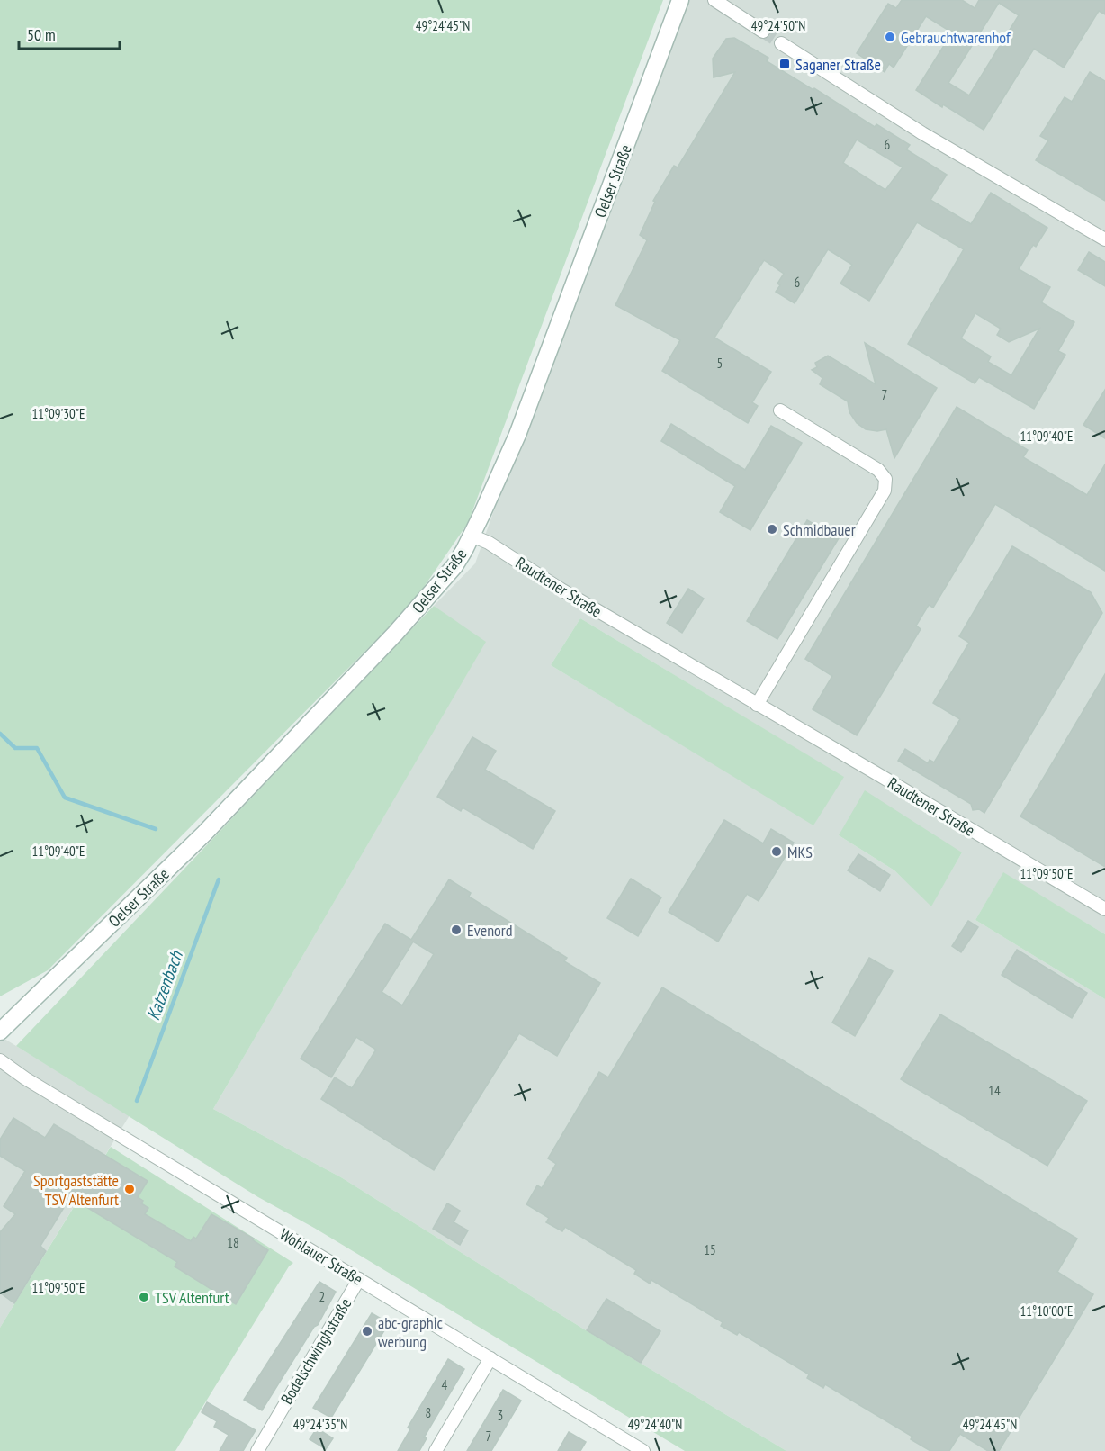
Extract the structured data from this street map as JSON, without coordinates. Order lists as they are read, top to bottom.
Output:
{
  "streets": {
    "main road": ["Oelser Straße"],
    "street": ["Raudtener Straße", "Wohlauer Straße", "Bodelschwinghstraße"]
  },
  "crossings": [
    ["Oelser Straße", "Raudtener Straße"],
    ["Wohlauer Straße", "Bodelschwinghstraße"]
  ],
  "water": ["Katzenbach"],
  "places": {
    "other": [
      "Gebrauchtwarenhof",
      "Schmidbauer",
      "MKS",
      "Evenord",
      "Sportgaststätte TSV Altenfurt",
      "TSV Altenfurt",
      "abc-graphic werbung"
    ],
    "transit": ["Saganer Straße"]
  },
  "house_numbers": [
    "6",
    "6",
    "5",
    "7",
    "14",
    "18",
    "15",
    "2",
    "4",
    "8",
    "3",
    "7"
  ],
  "scale_bar": "50 m",
  "coordinates": [
    "49°24'50\"N",
    "49°24'45\"N",
    "11°09'30\"E",
    "11°09'40\"E",
    "11°09'50\"E",
    "11°10'00\"E",
    "49°24'35\"N",
    "49°24'40\"N"
  ]
}
